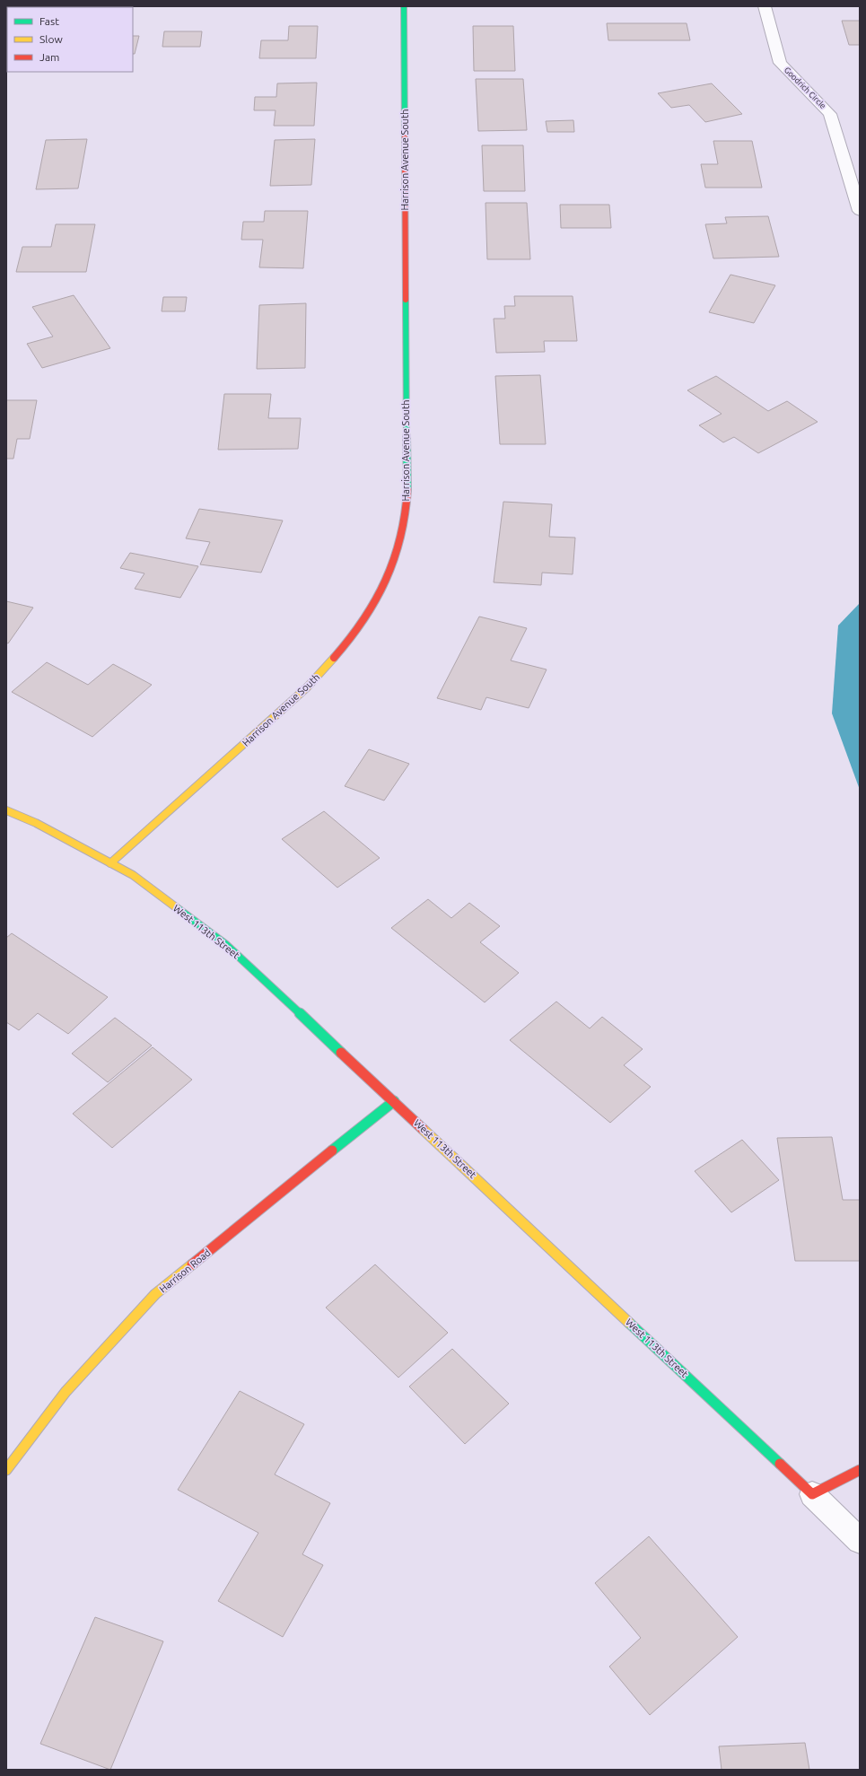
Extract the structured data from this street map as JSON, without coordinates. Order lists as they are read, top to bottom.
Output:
{
  "streets": {
    "street": [
      "Goodrich Circle",
      "Harrison Avenue South",
      "West 113th Street",
      "Harrison Road"
    ]
  },
  "crossings": [
    ["Harrison Avenue South", "West 113th Street"],
    ["West 113th Street", "Harrison Road"]
  ],
  "legend": ["Fast", "Slow", "Jam"]
}
